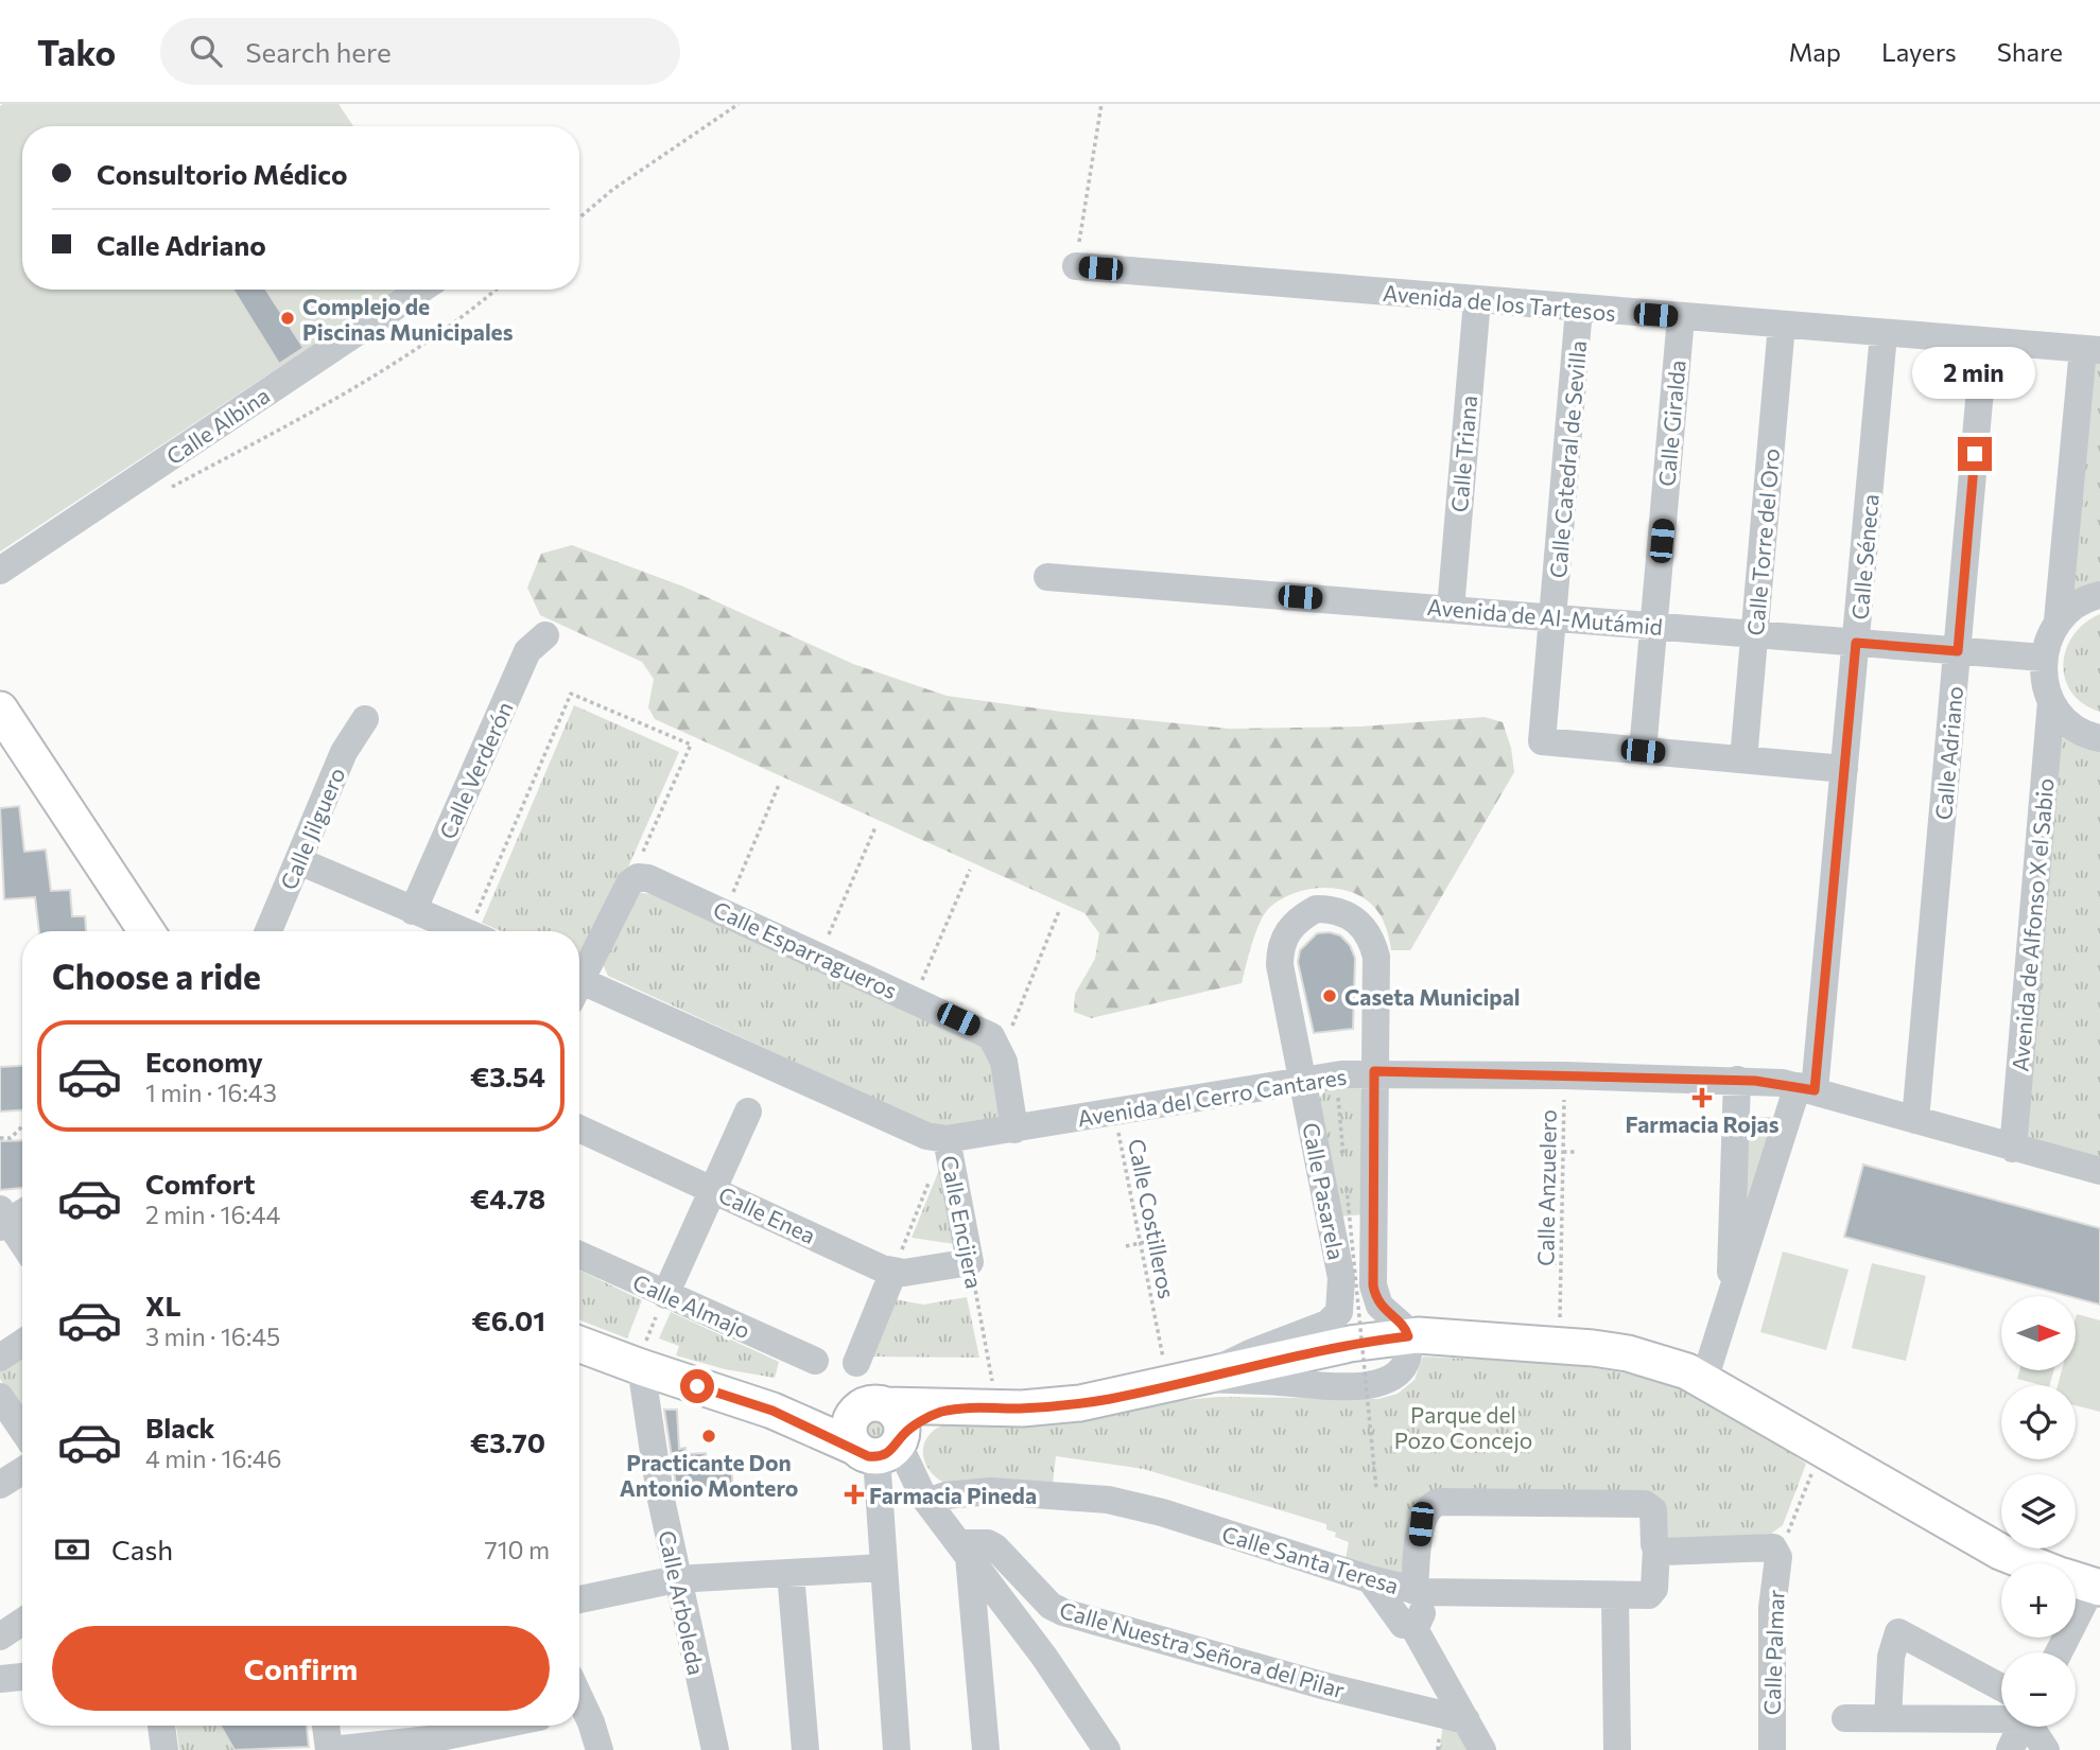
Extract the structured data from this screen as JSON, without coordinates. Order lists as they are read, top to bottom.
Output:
{
  "streets": {
    "street": [
      "Avenida de los Tartesos",
      "Calle Giralda",
      "Calle Albina",
      "Calle Triana",
      "Calle Catedral de Sevilla",
      "Calle Torre del Oro",
      "Calle Séneca",
      "Avenida de Al-Mutámid",
      "Calle Adriano",
      "Calle Verderón",
      "Calle Jilguero",
      "Avenida de Alfonso X el Sabio",
      "Calle Esparragueros",
      "Avenida del Cerro Cantares",
      "Calle Pasarela",
      "Calle Enea",
      "Calle Encijera",
      "Calle Almajo",
      "Calle Santa Teresa",
      "Calle Arboleda",
      "Calle Nuestra Señora del Pilar",
      "Calle Palmar"
    ],
    "path": ["Calle Anzuelero", "Calle Costilleros"]
  },
  "crossings": [
    ["Avenida de los Tartesos", "Calle Giralda"],
    ["Avenida de los Tartesos", "Calle Triana"],
    ["Avenida de los Tartesos", "Calle Catedral de Sevilla"],
    ["Avenida de los Tartesos", "Calle Torre del Oro"],
    ["Avenida de los Tartesos", "Calle Séneca"],
    ["Avenida de los Tartesos", "Calle Adriano"],
    ["Calle Giralda", "Calle Catedral de Sevilla"],
    ["Calle Giralda", "Avenida de Al-Mutámid"],
    ["Calle Triana", "Avenida de Al-Mutámid"],
    ["Calle Catedral de Sevilla", "Avenida de Al-Mutámid"],
    ["Calle Torre del Oro", "Avenida de Al-Mutámid"],
    ["Calle Séneca", "Avenida de Al-Mutámid"],
    ["Calle Séneca", "Avenida del Cerro Cantares"],
    ["Avenida de Al-Mutámid", "Calle Adriano"],
    ["Calle Adriano", "Avenida del Cerro Cantares"],
    ["Avenida de Alfonso X el Sabio", "Avenida del Cerro Cantares"],
    ["Calle Esparragueros", "Avenida del Cerro Cantares"],
    ["Avenida del Cerro Cantares", "Calle Anzuelero"],
    ["Avenida del Cerro Cantares", "Calle Pasarela"],
    ["Avenida del Cerro Cantares", "Calle Costilleros"],
    ["Avenida del Cerro Cantares", "Calle Encijera"],
    ["Calle Enea", "Calle Encijera"]
  ],
  "parks": ["Parque del Pozo Concejo"],
  "places": {
    "other": ["Complejo de Piscinas Municipales", "Caseta Municipal", "Practicante Don Antonio Montero"],
    "health": ["Farmacia Rojas", "Farmacia Pineda"]
  },
  "north": "right",
  "page": {
    "header": "Tako",
    "search": "Search here",
    "nav": ["Map", "Layers", "Share"],
    "banner": ["Consultorio Médico", "Calle Adriano"],
    "bubble": "2 min",
    "heading": "Choose a ride",
    "list": [
      {
        "name": "Economy",
        "note": "1 min · 16:43",
        "value": "€3.54"
      },
      {
        "name": "Comfort",
        "note": "2 min · 16:44",
        "value": "€4.78"
      },
      {
        "name": "XL",
        "note": "3 min · 16:45",
        "value": "€6.01"
      },
      {
        "name": "Black",
        "note": "4 min · 16:46",
        "value": "€3.70"
      }
    ],
    "map_buttons": ["+", "−"],
    "pay": ["Cash", "710 m"],
    "buttons": "Confirm"
  }
}
